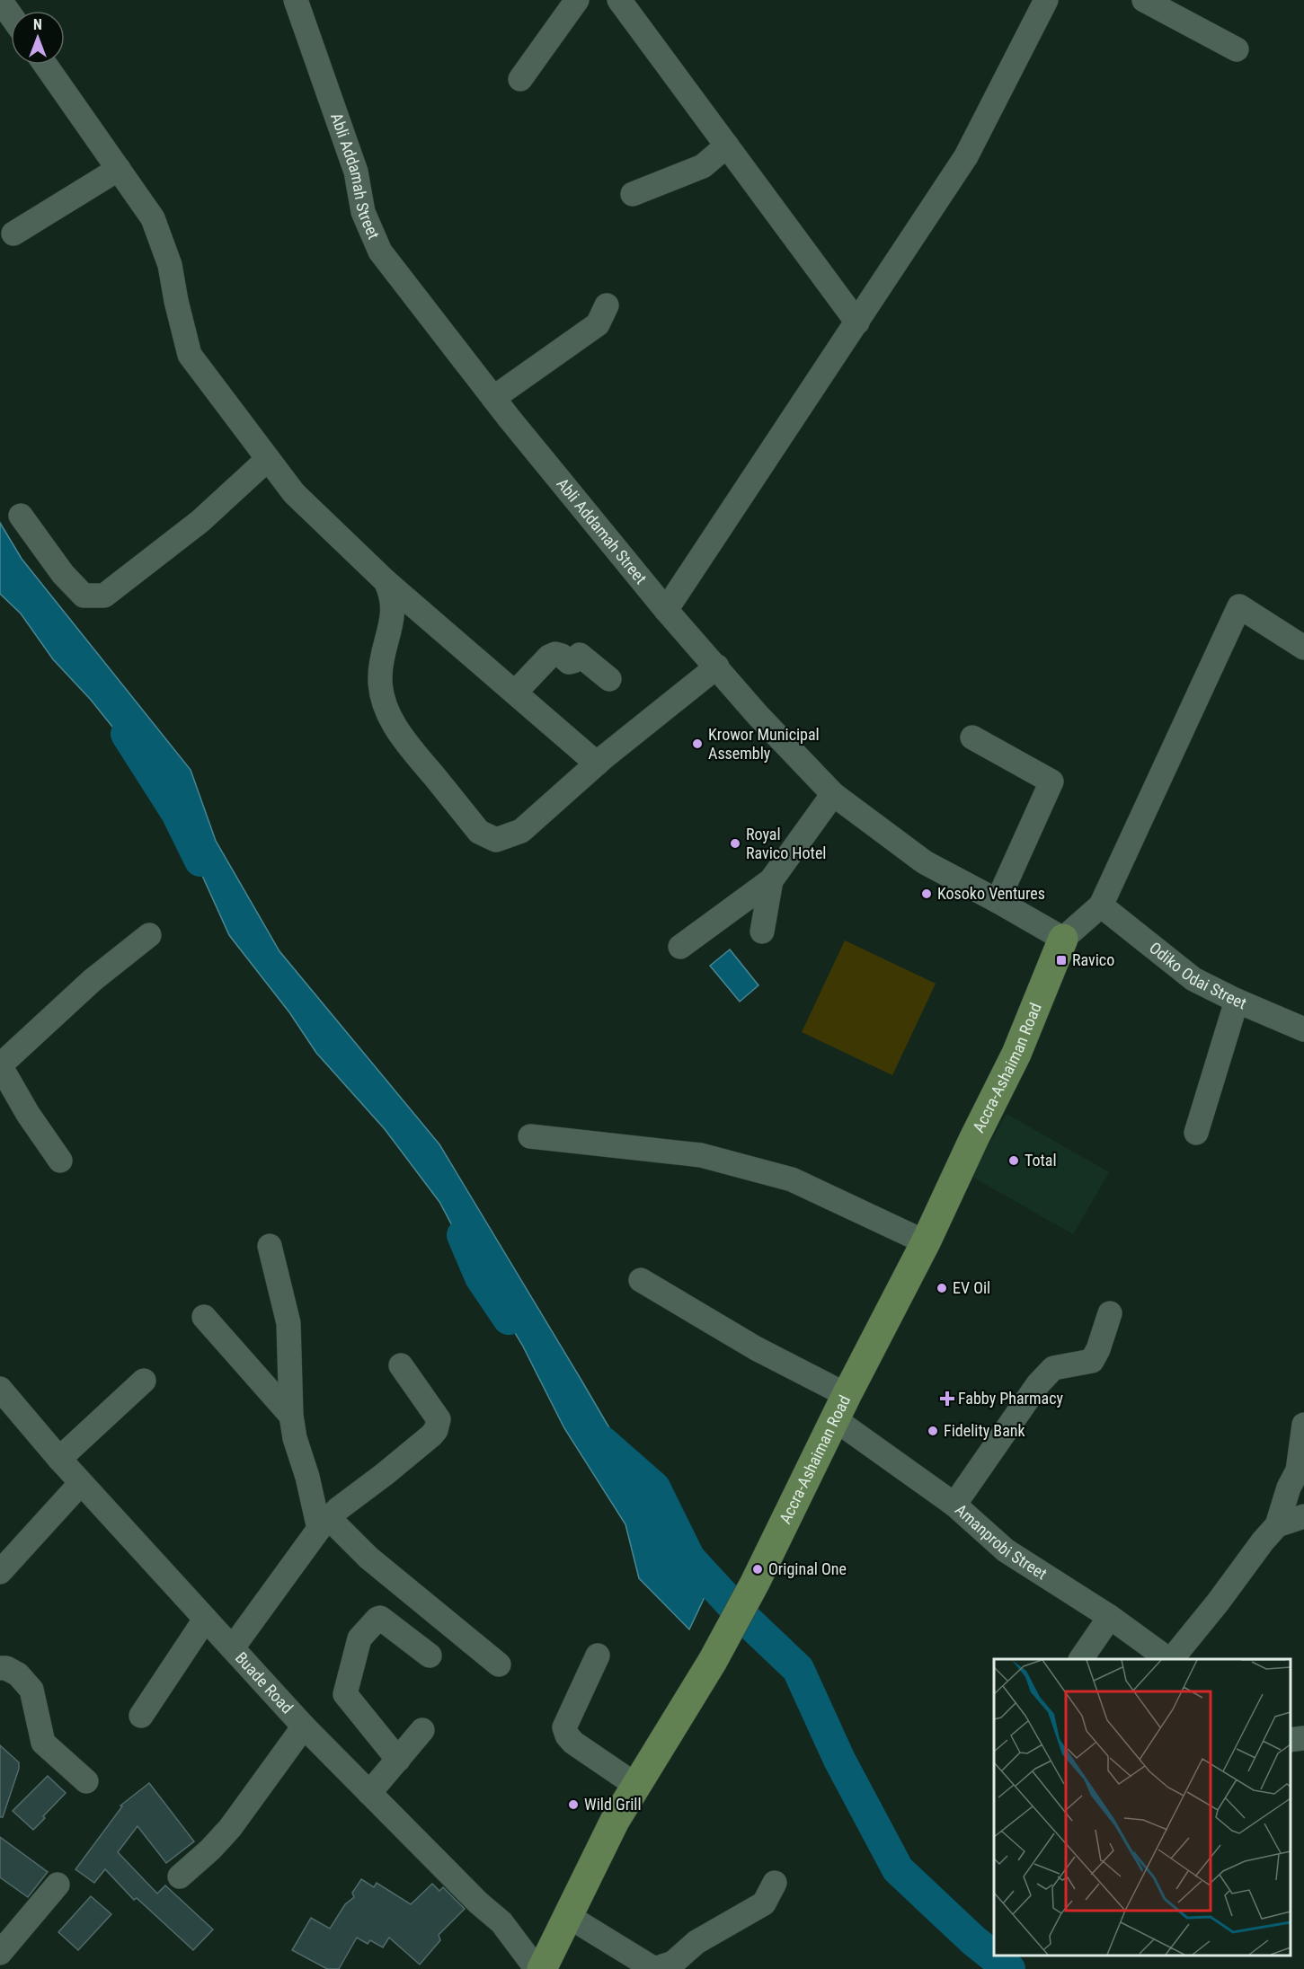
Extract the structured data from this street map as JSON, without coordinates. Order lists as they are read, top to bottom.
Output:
{
  "streets": {
    "main road": ["Accra-Ashaiman Road"],
    "street": [
      "Abli Addamah Street",
      "Odiko Odai Street",
      "Amanprobi Street",
      "Buade Road"
    ]
  },
  "crossings": [
    ["Abli Addamah Street", "Accra-Ashaiman Road"],
    ["Accra-Ashaiman Road", "Amanprobi Street"]
  ],
  "places": {
    "other": [
      "Krowor Municipal Assembly",
      "Royal Ravico Hotel",
      "Kosoko Ventures",
      "Total",
      "EV Oil",
      "Fidelity Bank",
      "Original One",
      "Wild Grill"
    ],
    "transit": ["Ravico"],
    "health": ["Fabby Pharmacy"]
  },
  "north": "top"
}
